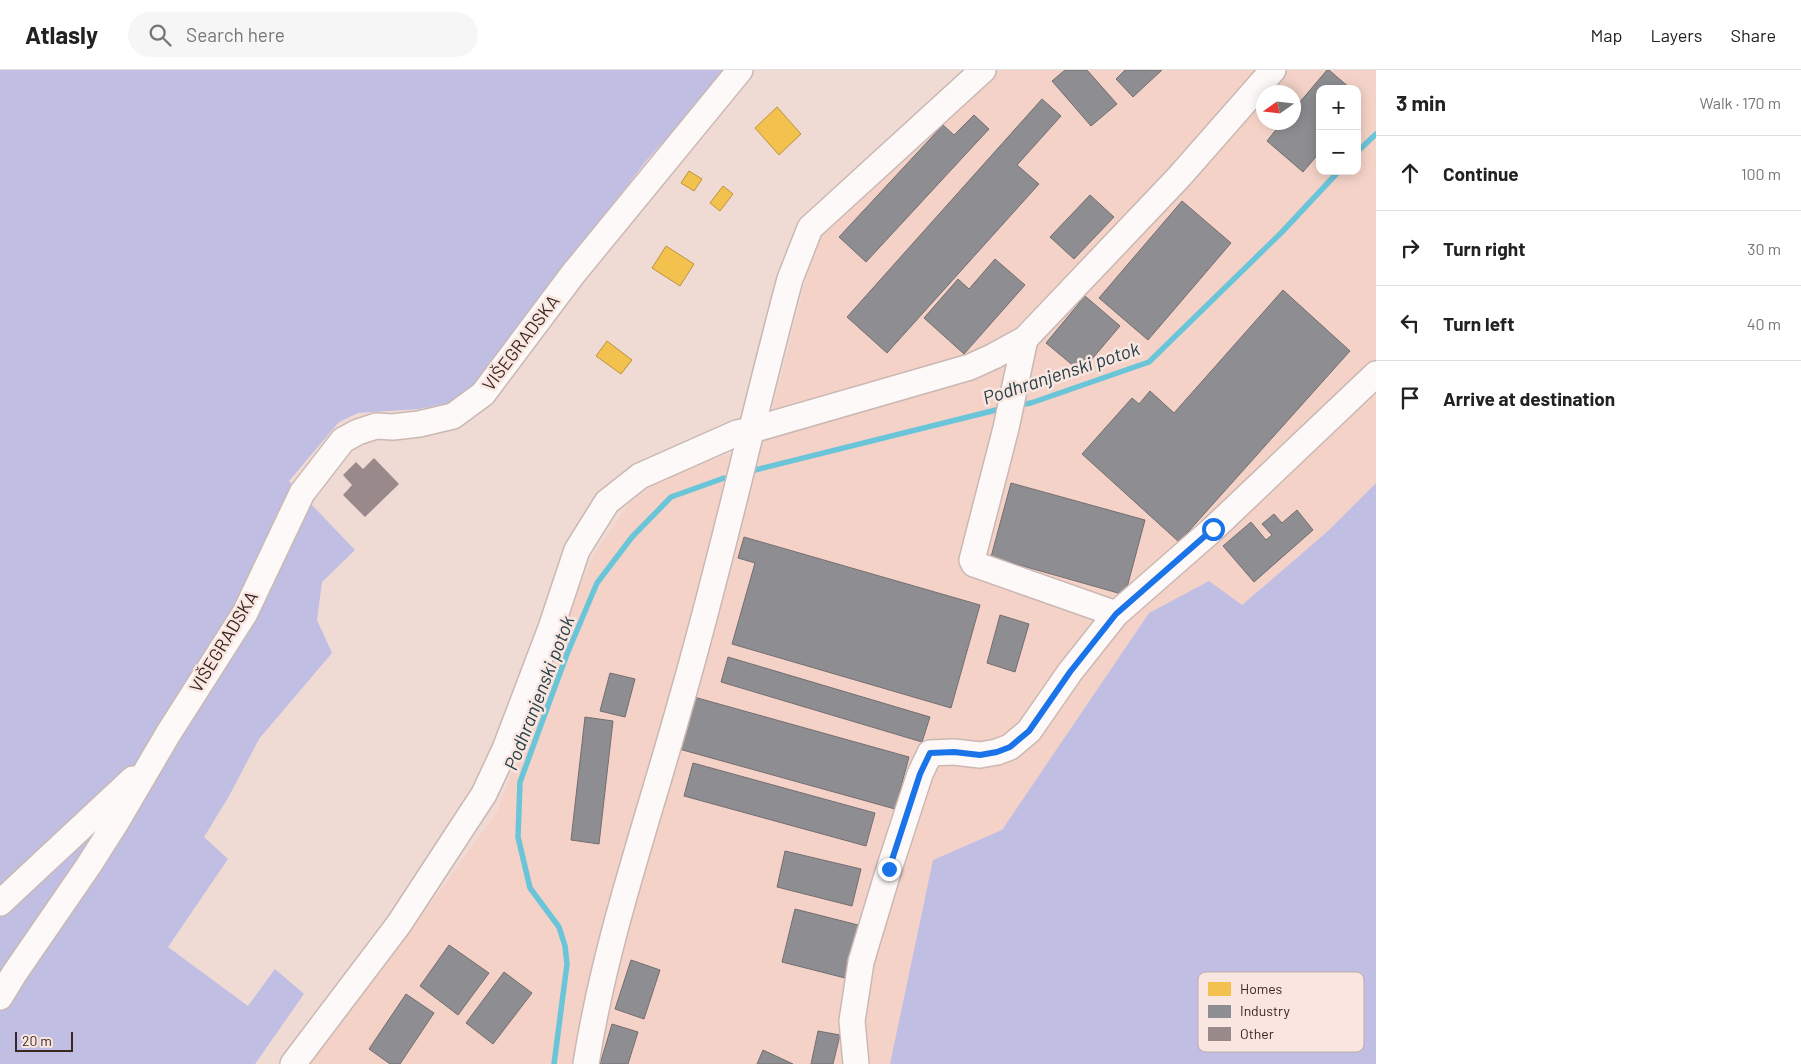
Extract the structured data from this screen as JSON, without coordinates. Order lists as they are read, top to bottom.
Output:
{
  "streets": {
    "street": ["VIŠEGRADSKA"]
  },
  "water": ["Podhranjenski potok"],
  "legend": ["Homes", "Industry", "Other"],
  "scale_bar": "20 m",
  "north": "left",
  "page": {
    "header": "Atlasly",
    "search": "Search here",
    "nav": ["Map", "Layers", "Share"],
    "heading": ["3 min", "Walk · 170 m"],
    "map_buttons": ["+", "−"],
    "list": [
      ["Continue", "100 m"],
      ["Turn right", "30 m"],
      ["Turn left", "40 m"],
      "Arrive at destination"
    ],
    "scale": "20 m"
  }
}
